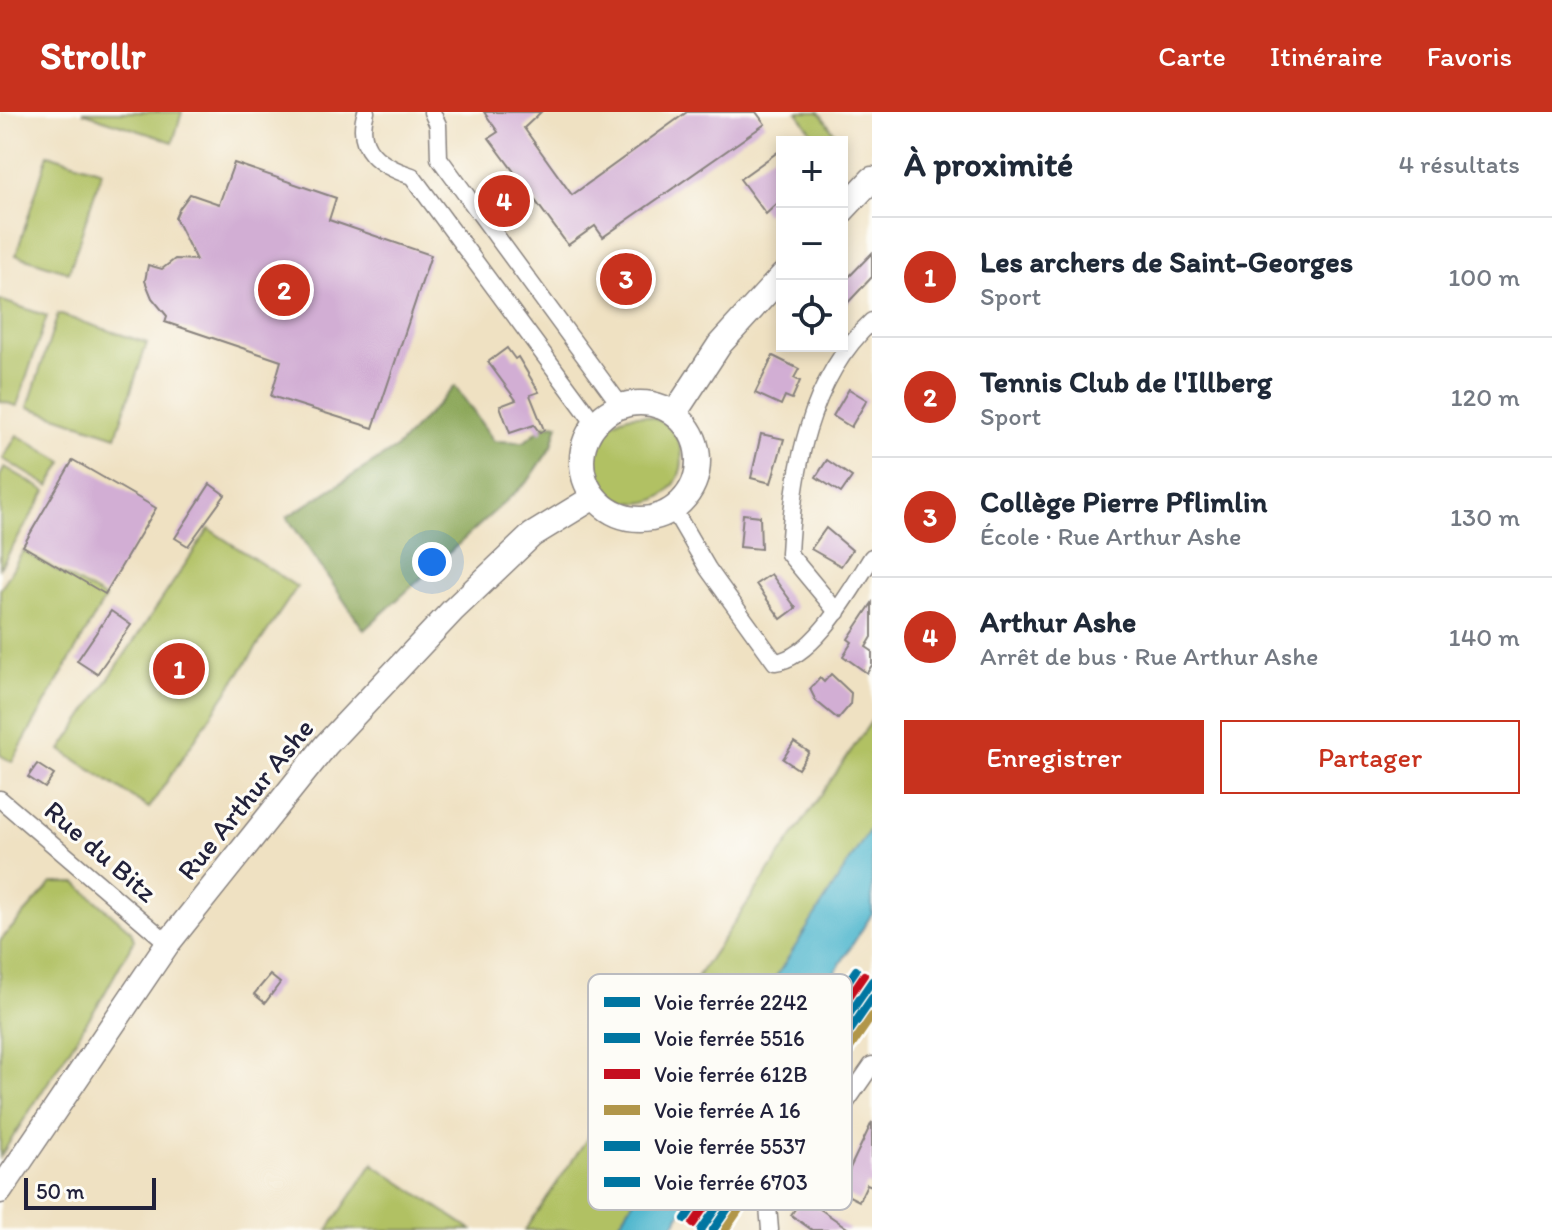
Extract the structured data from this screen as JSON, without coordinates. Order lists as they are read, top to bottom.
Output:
{
  "streets": {
    "main road": ["Rue Arthur Ashe"],
    "street": ["Rue du Bitz"]
  },
  "crossings": [
    ["Rue Arthur Ashe", "Rue du Bitz"]
  ],
  "lines": [
    "rail line 6703",
    "rail line 612B",
    "rail line 2242",
    "rail line 5537",
    "rail line 5516"
  ],
  "legend": [
    "Voie ferrée 2242",
    "Voie ferrée 5516",
    "Voie ferrée 612B",
    "Voie ferrée A 16",
    "Voie ferrée 5537",
    "Voie ferrée 6703"
  ],
  "scale_bar": "50 m",
  "page": {
    "header": "Strollr",
    "nav": ["Carte", "Itinéraire", "Favoris"],
    "heading": ["À proximité", "4 résultats"],
    "map_buttons": ["+", "−"],
    "pins": [
      "4",
      "3",
      "2",
      "1"
    ],
    "list": [
      {
        "mark": "1",
        "name": "Les archers de Saint-Georges",
        "note": "Sport",
        "value": "100 m"
      },
      {
        "mark": "2",
        "name": "Tennis Club de l'Illberg",
        "note": "Sport",
        "value": "120 m"
      },
      {
        "mark": "3",
        "name": "Collège Pierre Pflimlin",
        "note": "École · Rue Arthur Ashe",
        "value": "130 m"
      },
      {
        "mark": "4",
        "name": "Arthur Ashe",
        "note": "Arrêt de bus · Rue Arthur Ashe",
        "value": "140 m"
      }
    ],
    "buttons": ["Enregistrer", "Partager"],
    "scale": "50 m"
  }
}
